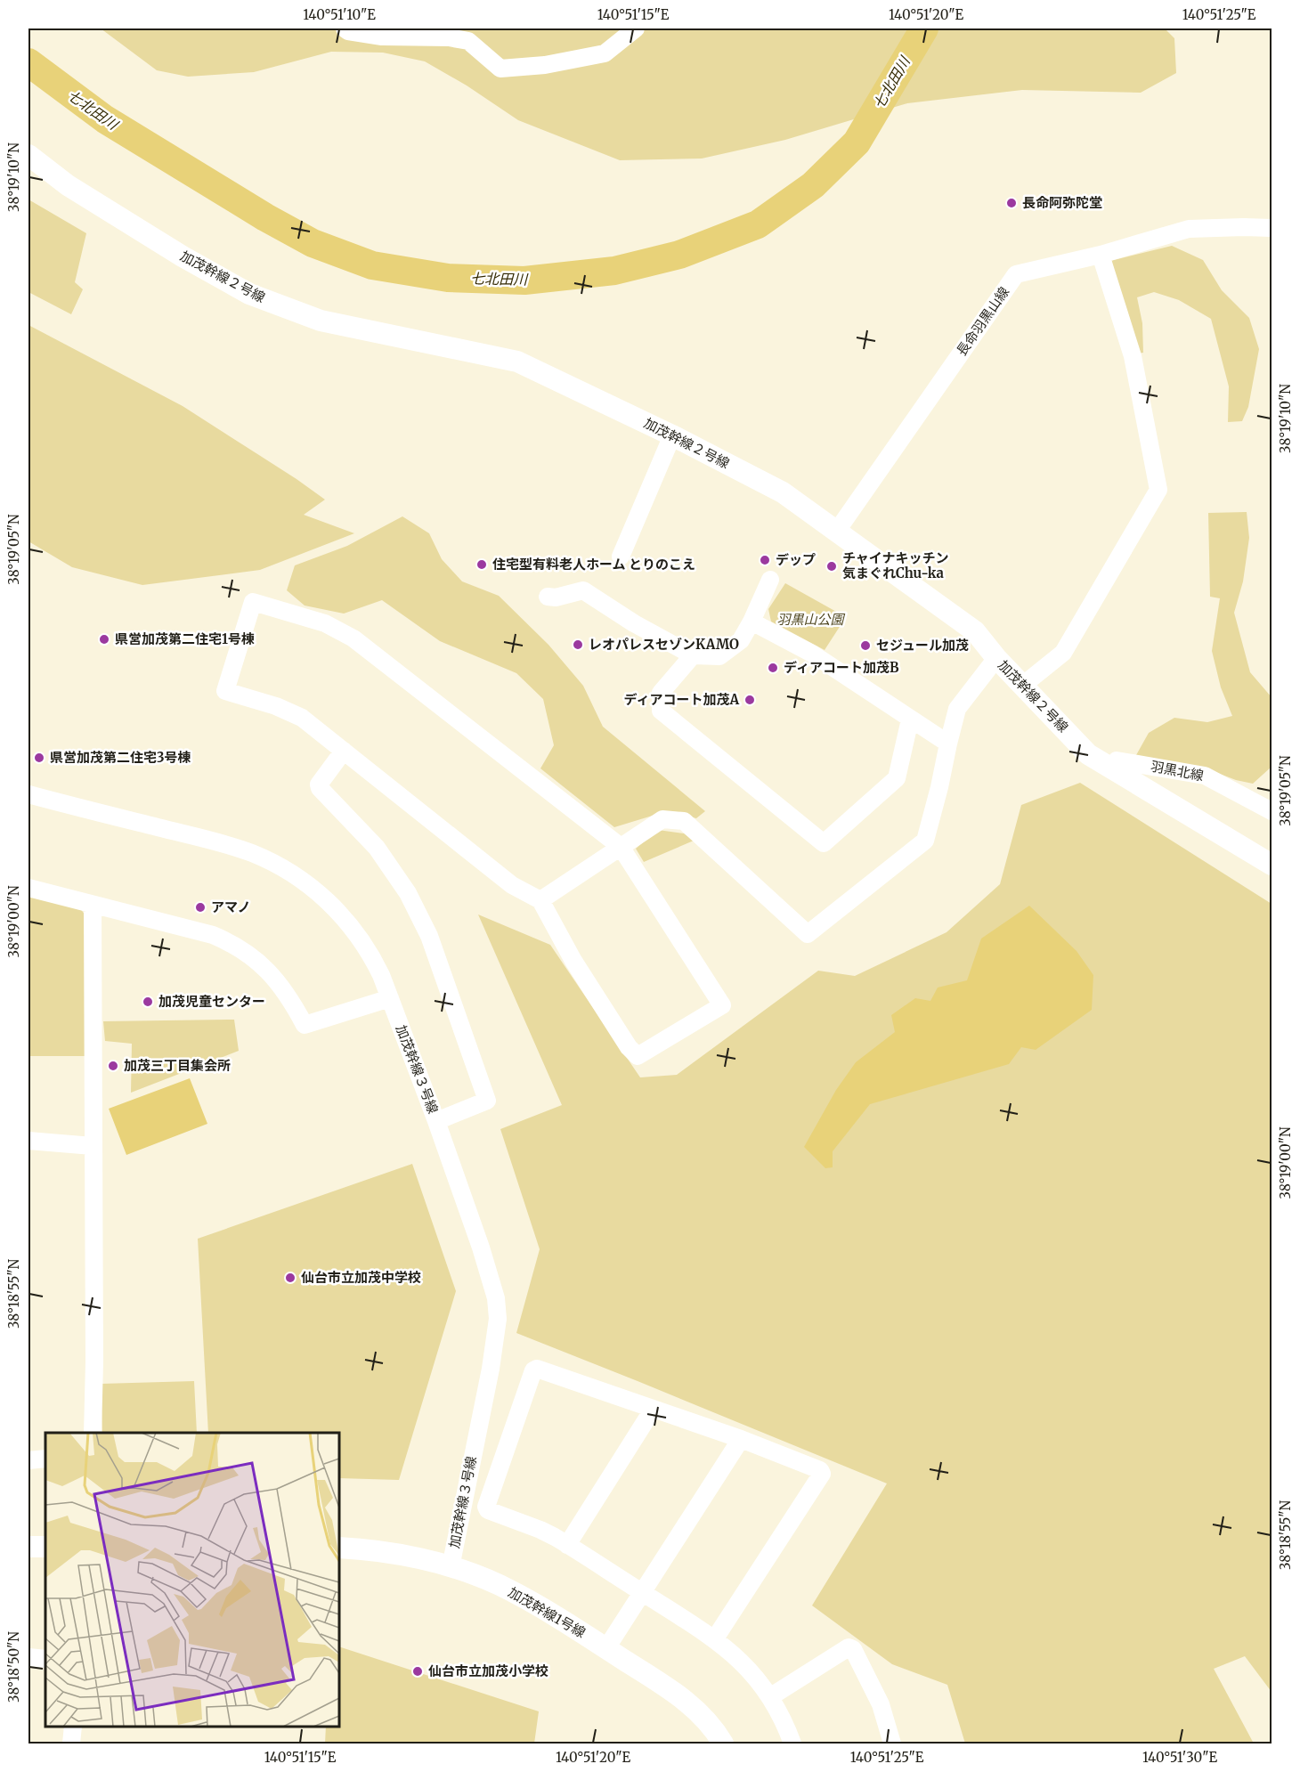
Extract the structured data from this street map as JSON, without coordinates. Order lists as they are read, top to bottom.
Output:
{
  "streets": {
    "street": [
      "加茂幹線２号線",
      "長命羽黒山線",
      "羽黒北線",
      "加茂幹線３号線",
      "加茂幹線1号線"
    ]
  },
  "crossings": [
    ["加茂幹線２号線", "長命羽黒山線"],
    ["加茂幹線２号線", "羽黒北線"],
    ["加茂幹線３号線", "加茂幹線1号線"]
  ],
  "water": ["七北田川"],
  "parks": ["羽黒山公園"],
  "places": [
    "長命阿弥陀堂",
    "デップ",
    "住宅型有料老人ホーム とりのこえ",
    "チャイナキッチン 気まぐれChu-ka",
    "県営加茂第二住宅1号棟",
    "レオパレスセゾンKAMO",
    "セジュール加茂",
    "ディアコート加茂B",
    "ディアコート加茂A",
    "県営加茂第二住宅3号棟",
    "アマノ",
    "加茂児童センター",
    "加茂三丁目集会所",
    "仙台市立加茂中学校",
    "仙台市立加茂小学校"
  ],
  "coordinates": [
    "140°51'10\"E",
    "140°51'15\"E",
    "140°51'20\"E",
    "140°51'25\"E",
    "38°19'10\"N",
    "38°19'05\"N",
    "38°19'00\"N",
    "38°18'55\"N",
    "38°18'50\"N",
    "140°51'30\"E"
  ]
}
